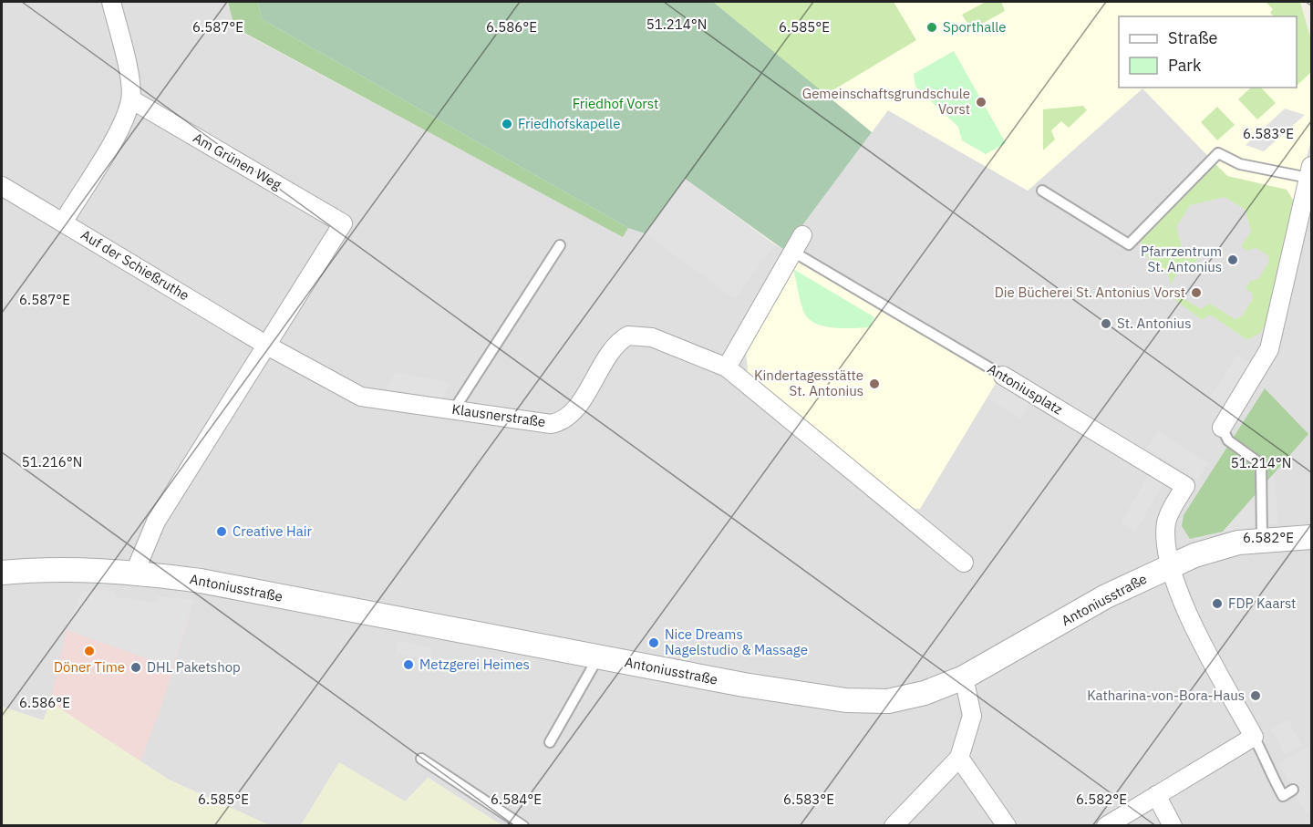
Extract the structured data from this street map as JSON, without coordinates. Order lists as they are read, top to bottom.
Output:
{
  "streets": {
    "street": [
      "Am Grünen Weg",
      "Auf der Schießruthe",
      "Antoniusplatz",
      "Klausnerstraße",
      "Antoniusstraße"
    ]
  },
  "crossings": [
    ["Am Grünen Weg", "Auf der Schießruthe"],
    ["Am Grünen Weg", "Klausnerstraße"],
    ["Auf der Schießruthe", "Klausnerstraße"],
    ["Antoniusplatz", "Antoniusstraße"]
  ],
  "parks": ["Friedhof Vorst"],
  "places": [
    "Sporthalle",
    "Gemeinschaftsgrundschule Vorst",
    "Friedhofskapelle",
    "Pfarrzentrum St. Antonius",
    "Die Bücherei St. Antonius Vorst",
    "St. Antonius",
    "Kindertagesstätte St. Antonius",
    "Creative Hair",
    "FDP Kaarst",
    "Nice Dreams Nagelstudio & Massage",
    "Döner Time",
    "Metzgerei Heimes",
    "DHL Paketshop",
    "Katharina-von-Bora-Haus"
  ],
  "legend": ["Straße", "Park"],
  "coordinates": [
    "51.214°N",
    "6.586°E",
    "6.585°E",
    "6.587°E",
    "6.583°E",
    "51.216°N",
    "6.582°E",
    "6.584°E"
  ]
}
